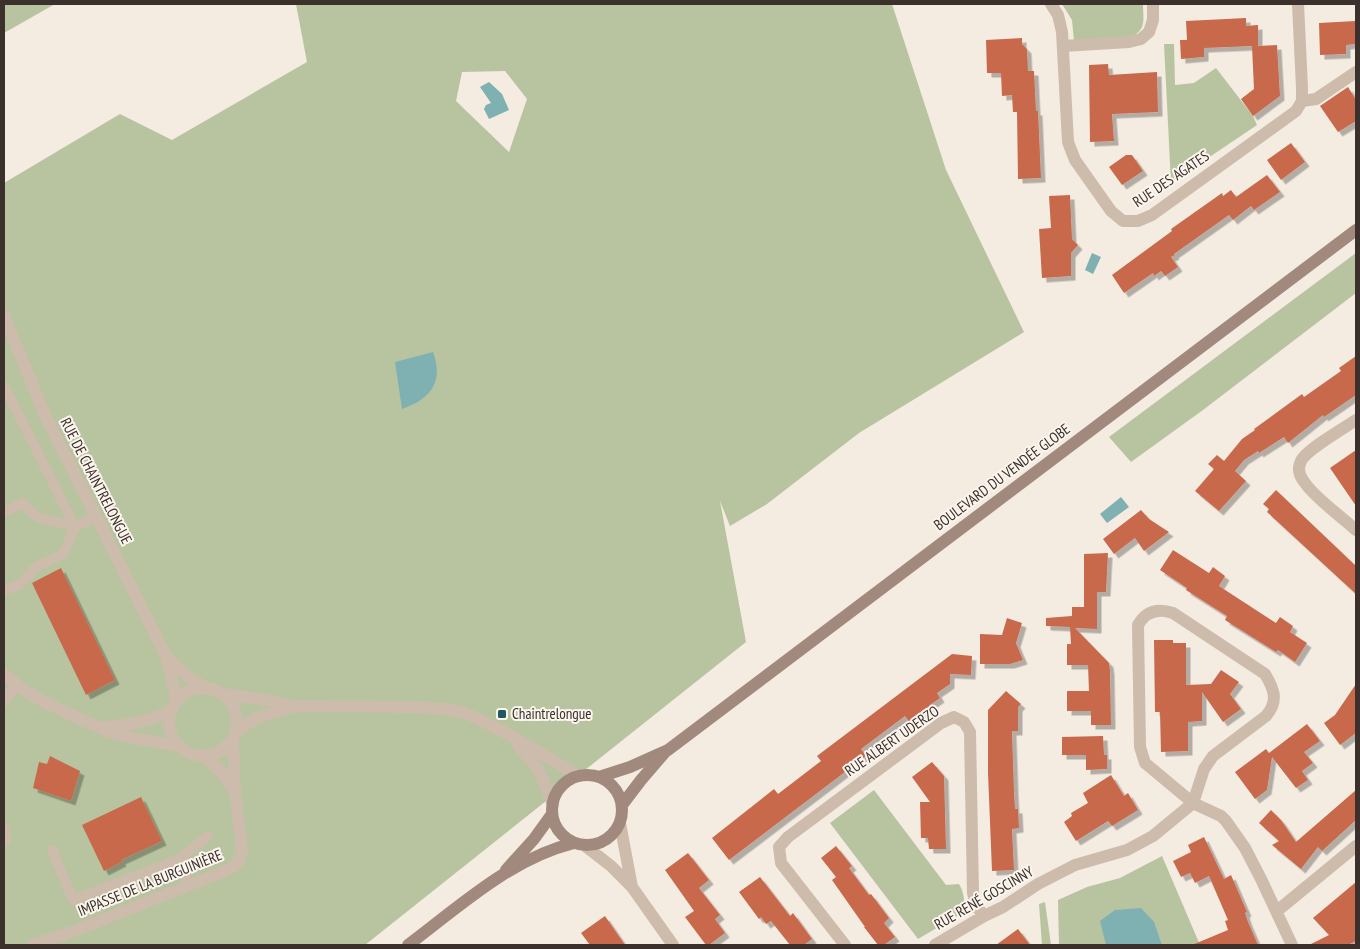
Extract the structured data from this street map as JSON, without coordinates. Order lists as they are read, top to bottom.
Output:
{
  "streets": {
    "main road": ["BOULEVARD DU VENDÉE GLOBE"],
    "street": [
      "RUE DES AGATES",
      "RUE DE CHAINTRELONGUE",
      "RUE ALBERT UDERZO",
      "IMPASSE DE LA BURGUINIÈRE",
      "RUE RENÉ GOSCINNY"
    ]
  },
  "crossings": [
    ["RUE ALBERT UDERZO", "RUE RENÉ GOSCINNY"]
  ],
  "places": {
    "transit": ["Chaintrelongue"]
  }
}
